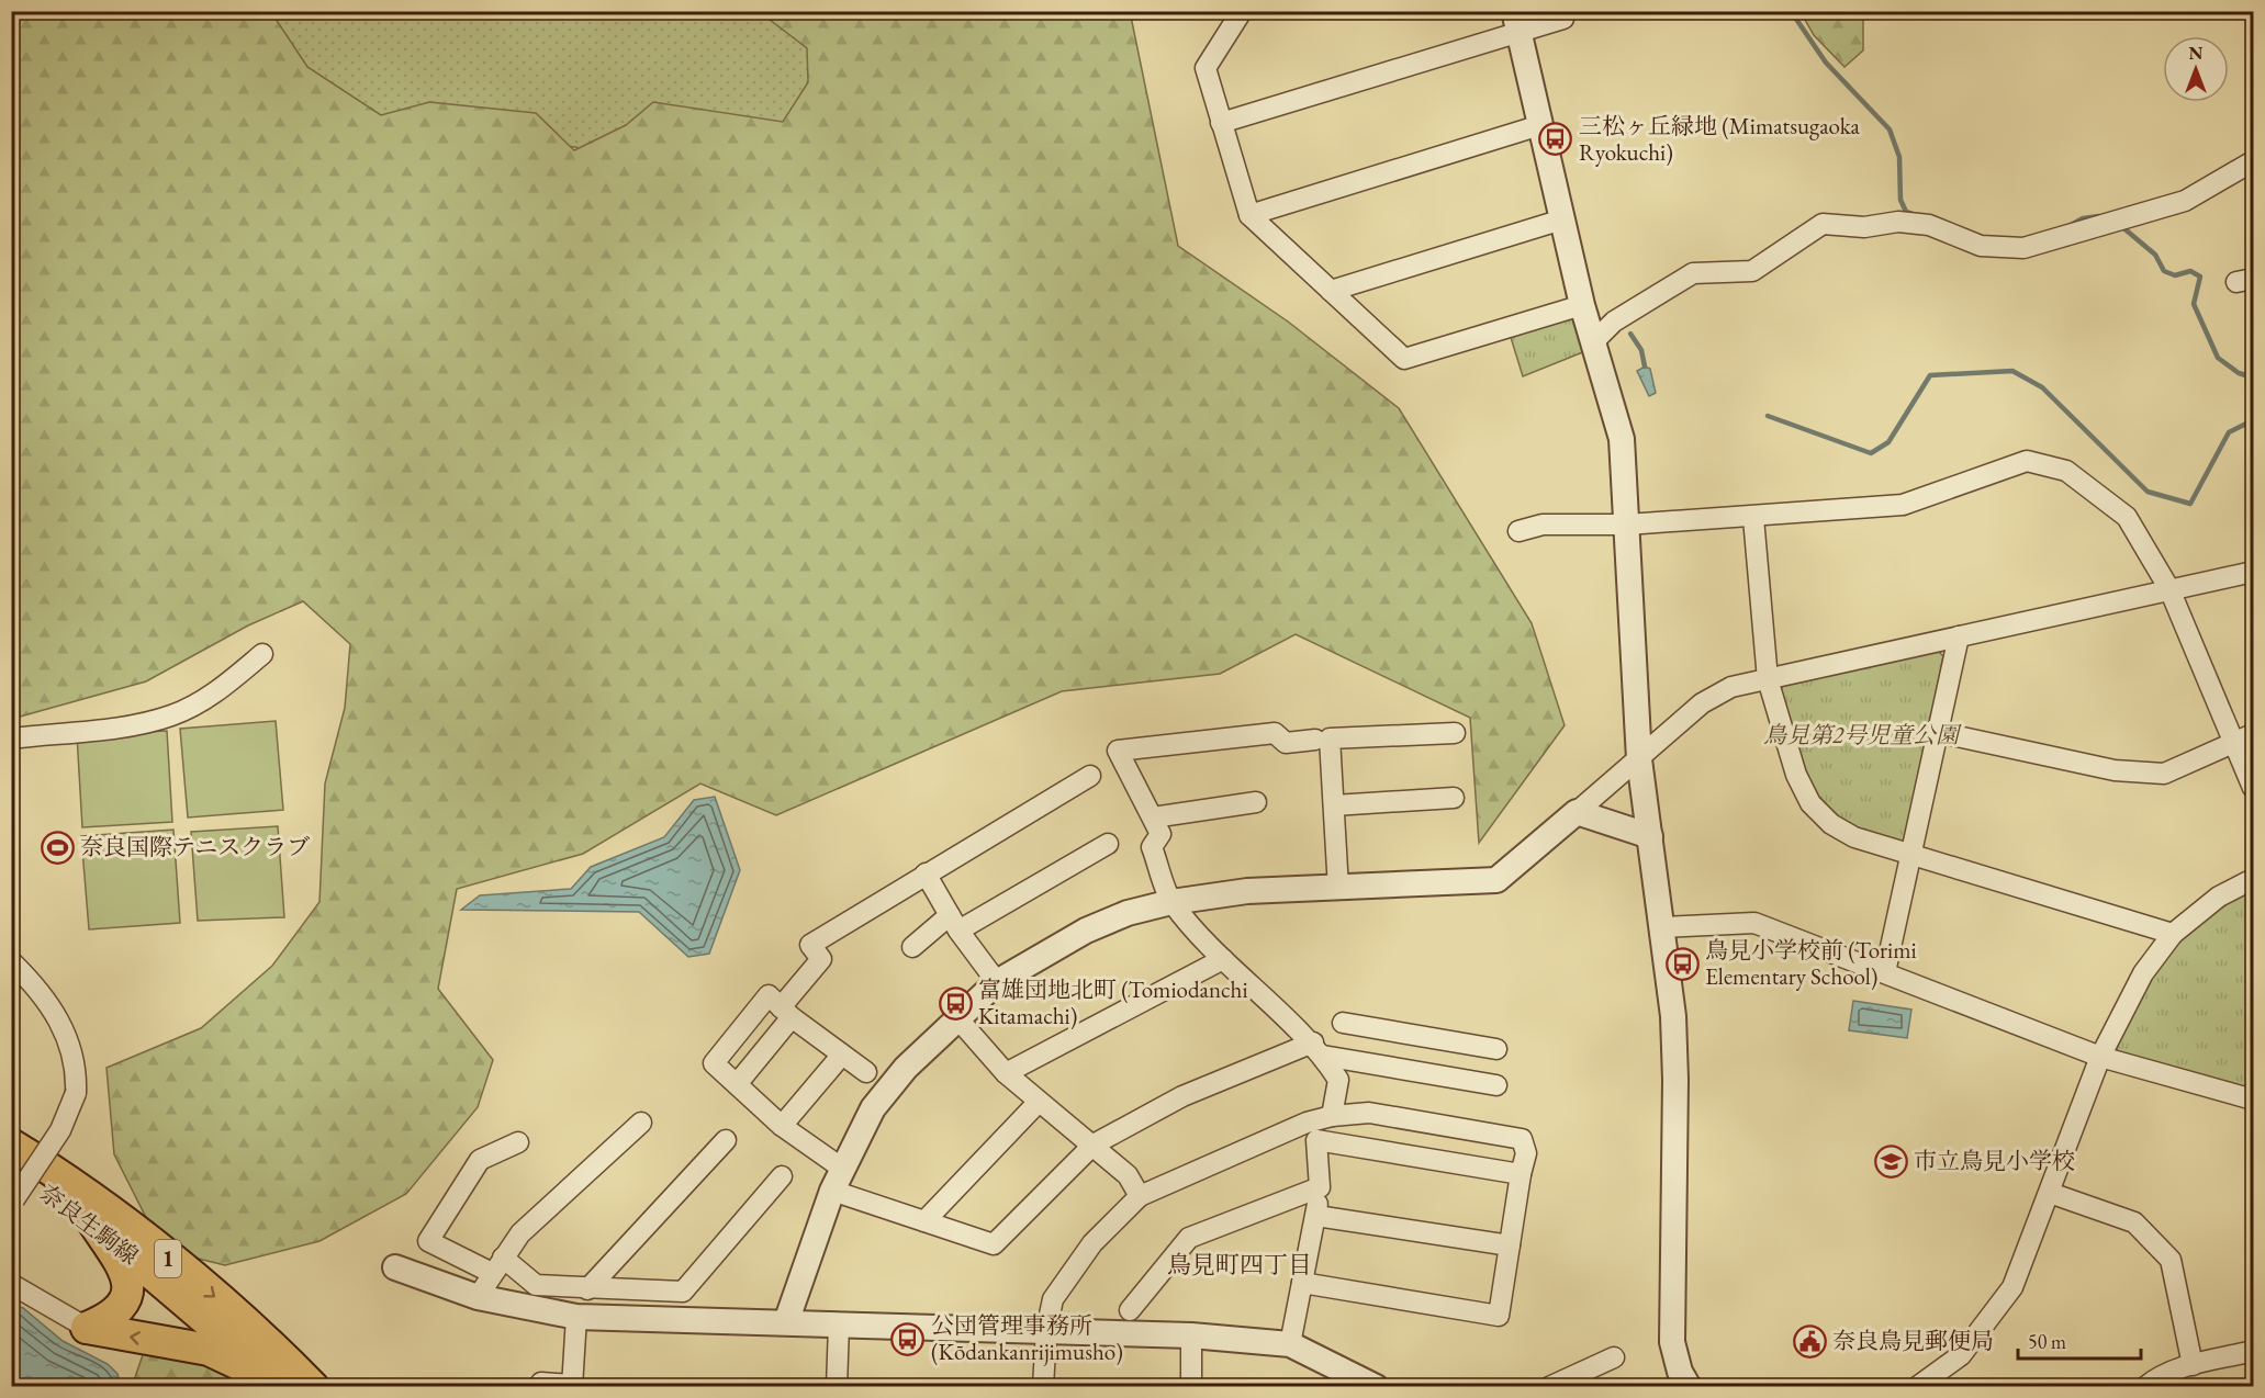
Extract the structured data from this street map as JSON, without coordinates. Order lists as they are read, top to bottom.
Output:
{
  "streets": {
    "main road": ["奈良生駒線", "1"]
  },
  "districts": ["鳥見町四丁目"],
  "parks": ["鳥見第2号児童公園"],
  "places": {
    "bus stop": [
      "三松ヶ丘緑地 (Mimatsugaoka Ryokuchi)",
      "鳥見小学校前 (Torimi Elementary School)",
      "富雄団地北町 (Tomiodanchi Kitamachi)",
      "公団管理事務所 (Kōdankanrijimusho)"
    ],
    "sports": ["奈良国際テニスクラブ"],
    "school or university": ["市立鳥見小学校"],
    "public building": ["奈良鳥見郵便局"]
  },
  "scale_bar": "50 m",
  "north": "top"
}
